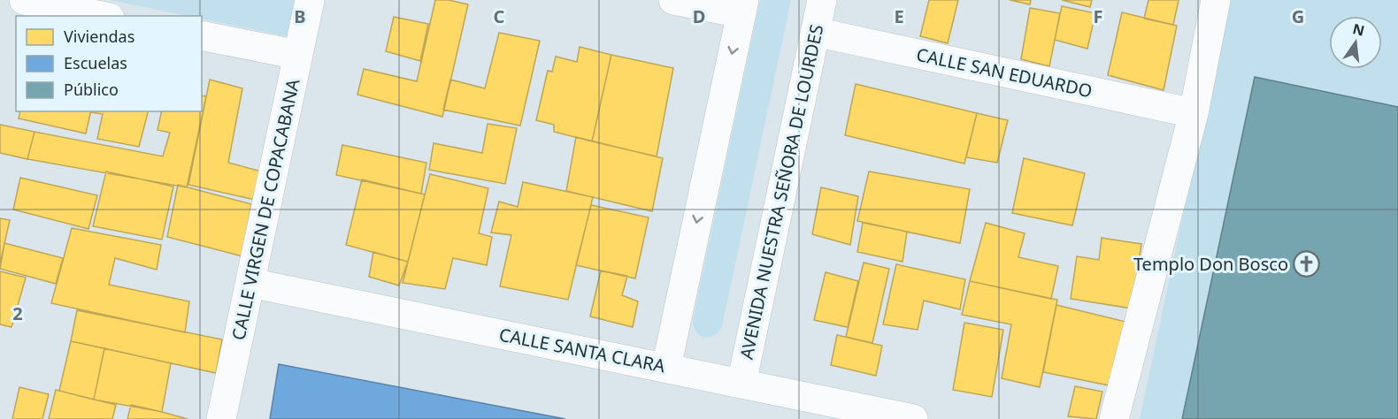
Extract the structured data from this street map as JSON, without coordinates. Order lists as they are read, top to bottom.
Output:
{
  "streets": {
    "street": [
      "CALLE SAN EDUARDO",
      "AVENIDA NUESTRA SEÑORA DE LOURDES",
      "CALLE VIRGEN DE COPACABANA",
      "CALLE SANTA CLARA"
    ]
  },
  "crossings": [
    ["CALLE SAN EDUARDO", "AVENIDA NUESTRA SEÑORA DE LOURDES"],
    ["AVENIDA NUESTRA SEÑORA DE LOURDES", "CALLE SANTA CLARA"],
    ["CALLE VIRGEN DE COPACABANA", "CALLE SANTA CLARA"]
  ],
  "places": {
    "church": ["Templo Don Bosco"]
  },
  "legend": ["Viviendas", "Escuelas", "Público"],
  "north": "top",
  "grid": {
    "columns": [
      "B",
      "C",
      "D",
      "E",
      "F",
      "G"
    ],
    "rows": ["2"]
  }
}
